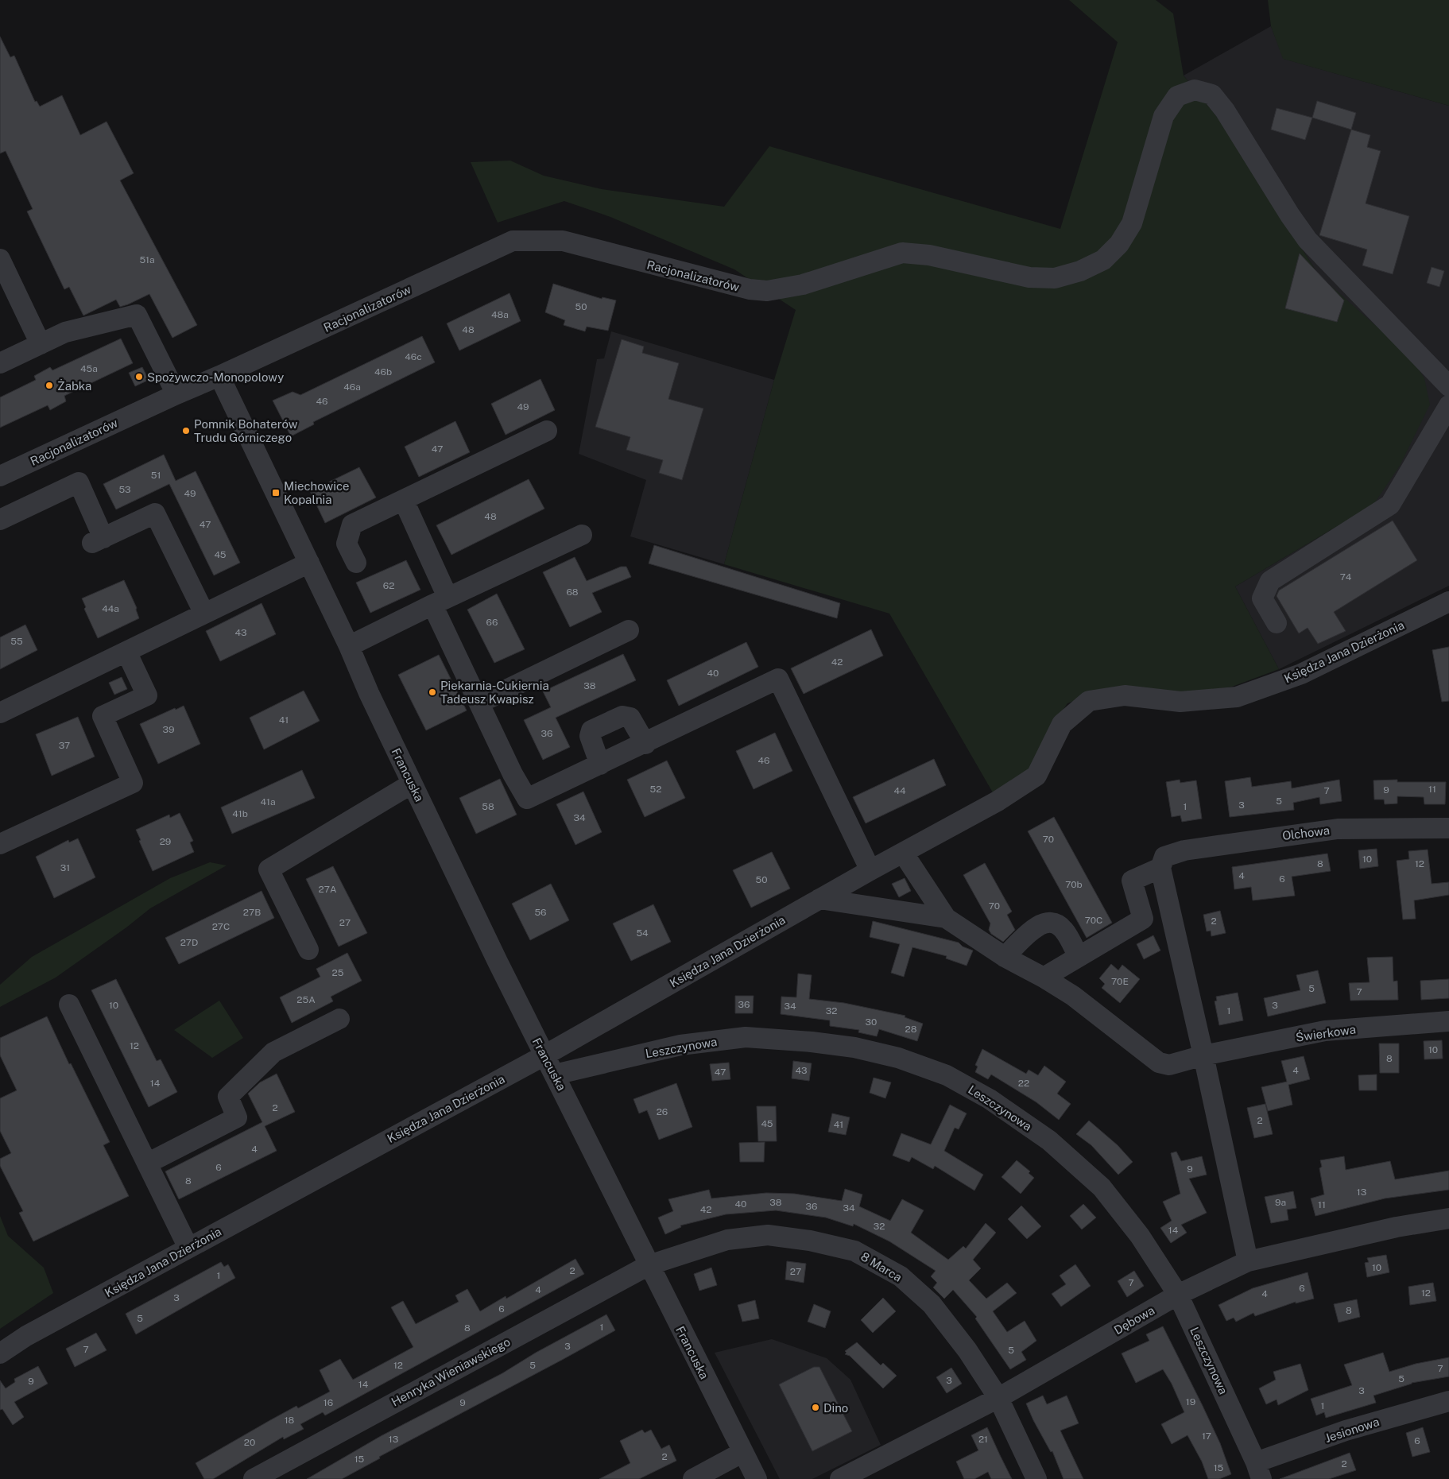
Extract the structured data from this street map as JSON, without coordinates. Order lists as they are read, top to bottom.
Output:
{
  "streets": {
    "street": [
      "Racjonalizatorów",
      "Księdza Jana Dzierżonia",
      "Francuska",
      "Olchowa",
      "Świerkowa",
      "Leszczynowa",
      "8 Marca",
      "Dębowa",
      "Henryka Wieniawskiego",
      "Jesionowa"
    ]
  },
  "crossings": [
    ["Racjonalizatorów", "Francuska"],
    ["Księdza Jana Dzierżonia", "Francuska"],
    ["Francuska", "Leszczynowa"],
    ["Francuska", "8 Marca"],
    ["Francuska", "Henryka Wieniawskiego"],
    ["Leszczynowa", "Dębowa"],
    ["Leszczynowa", "Jesionowa"],
    ["8 Marca", "Dębowa"],
    ["8 Marca", "Henryka Wieniawskiego"]
  ],
  "places": {
    "other": [
      "Spożywczo-Monopolowy",
      "Żabka",
      "Pomnik Bohaterów Trudu Górniczego",
      "Piekarnia-Cukiernia Tadeusz Kwapisz",
      "Dino"
    ],
    "transit": ["Miechowice Kopalnia"]
  },
  "house_numbers": [
    "51a",
    "50",
    "48a",
    "48",
    "46c",
    "45a",
    "46b",
    "46a",
    "46",
    "49",
    "47",
    "51",
    "53",
    "49",
    "48",
    "47",
    "45",
    "74",
    "62",
    "68",
    "44a",
    "66",
    "43",
    "55",
    "42",
    "40",
    "38",
    "41",
    "39",
    "36",
    "37",
    "46",
    "52",
    "11",
    "9",
    "44",
    "7",
    "5",
    "41a",
    "3",
    "58",
    "1",
    "41b",
    "34",
    "70",
    "29",
    "10",
    "8",
    "12",
    "31",
    "4",
    "6",
    "50",
    "70b",
    "27A",
    "70",
    "27B",
    "56",
    "70C",
    "2",
    "27",
    "27C",
    "54",
    "27D",
    "25",
    "70E",
    "5",
    "7",
    "25A",
    "36",
    "10",
    "3",
    "34",
    "32",
    "1",
    "30",
    "28",
    "12",
    "10",
    "8",
    "43",
    "4",
    "47",
    "14",
    "22",
    "2",
    "26",
    "2",
    "45",
    "41",
    "4",
    "6",
    "9",
    "8",
    "13",
    "38",
    "9a",
    "40",
    "11",
    "36",
    "34",
    "42",
    "32",
    "14",
    "10",
    "2",
    "27",
    "1",
    "7",
    "6",
    "4",
    "12",
    "4",
    "3",
    "6",
    "8",
    "5",
    "1",
    "8",
    "3",
    "7",
    "5",
    "12",
    "5",
    "7",
    "5",
    "3",
    "9",
    "14",
    "3",
    "19",
    "16",
    "9",
    "1",
    "18",
    "17",
    "13",
    "21",
    "6",
    "20",
    "2",
    "15",
    "2",
    "15"
  ]
}
